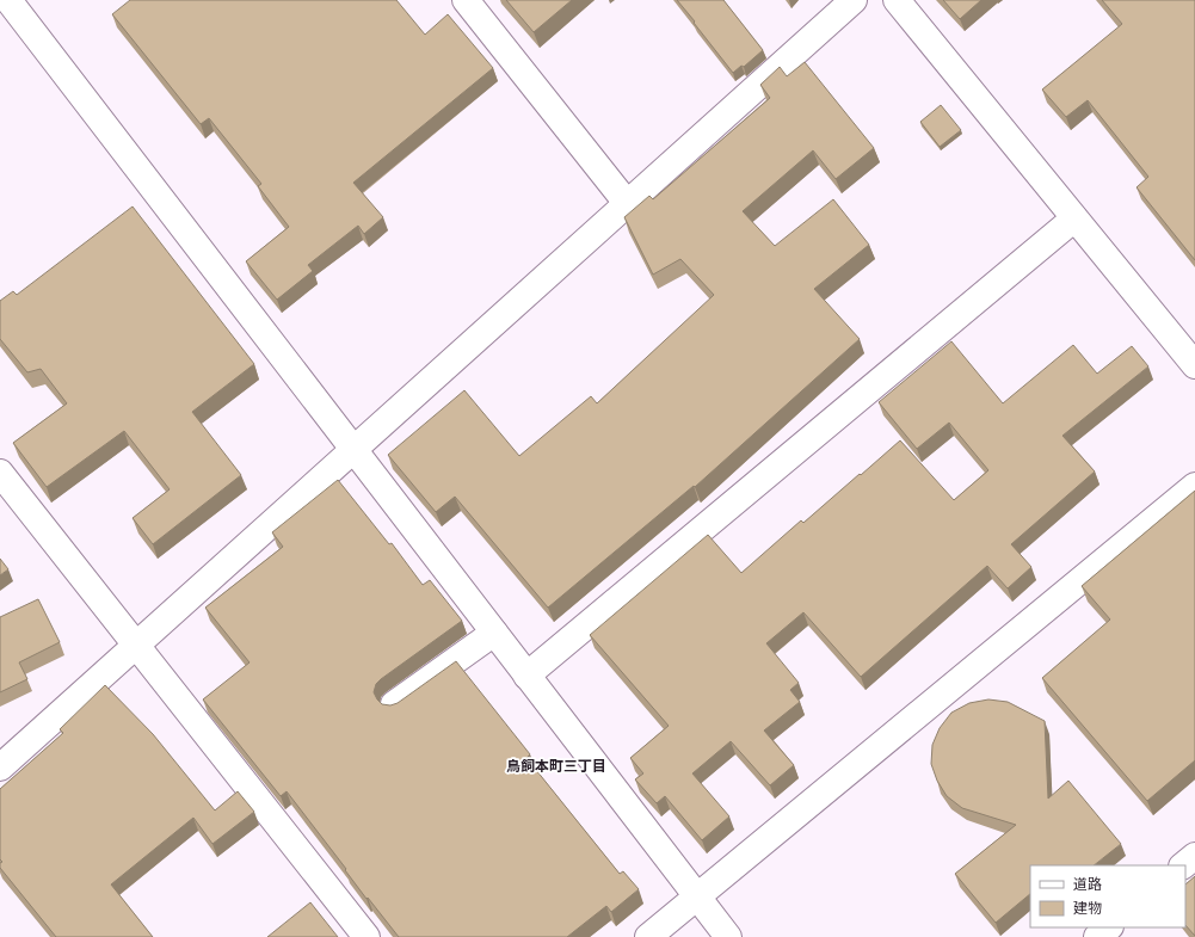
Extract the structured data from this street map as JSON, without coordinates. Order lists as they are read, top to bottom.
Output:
{
  "districts": ["鳥飼本町三丁目"],
  "legend": ["道路", "建物"]
}
